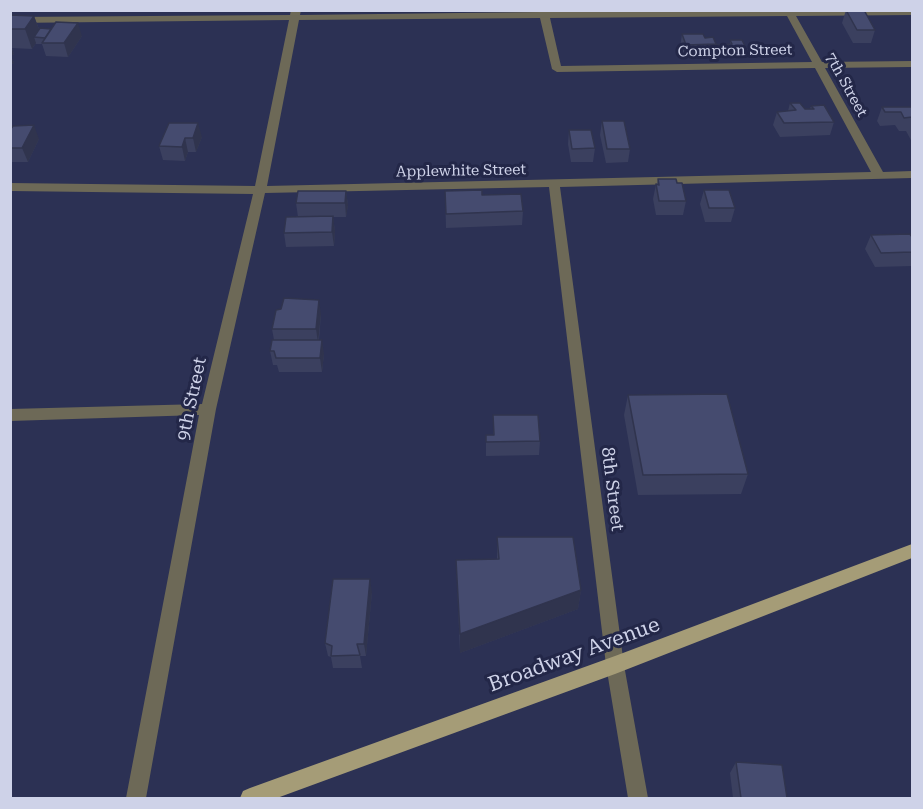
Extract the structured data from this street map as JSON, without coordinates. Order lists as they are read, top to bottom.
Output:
{
  "streets": {
    "main road": ["Broadway Avenue"],
    "street": [
      "Compton Street",
      "7th Street",
      "Applewhite Street",
      "9th Street",
      "8th Street"
    ]
  },
  "crossings": [
    ["Compton Street", "7th Street"],
    ["7th Street", "Applewhite Street"],
    ["Applewhite Street", "9th Street"],
    ["Applewhite Street", "8th Street"],
    ["8th Street", "Broadway Avenue"]
  ]
}
